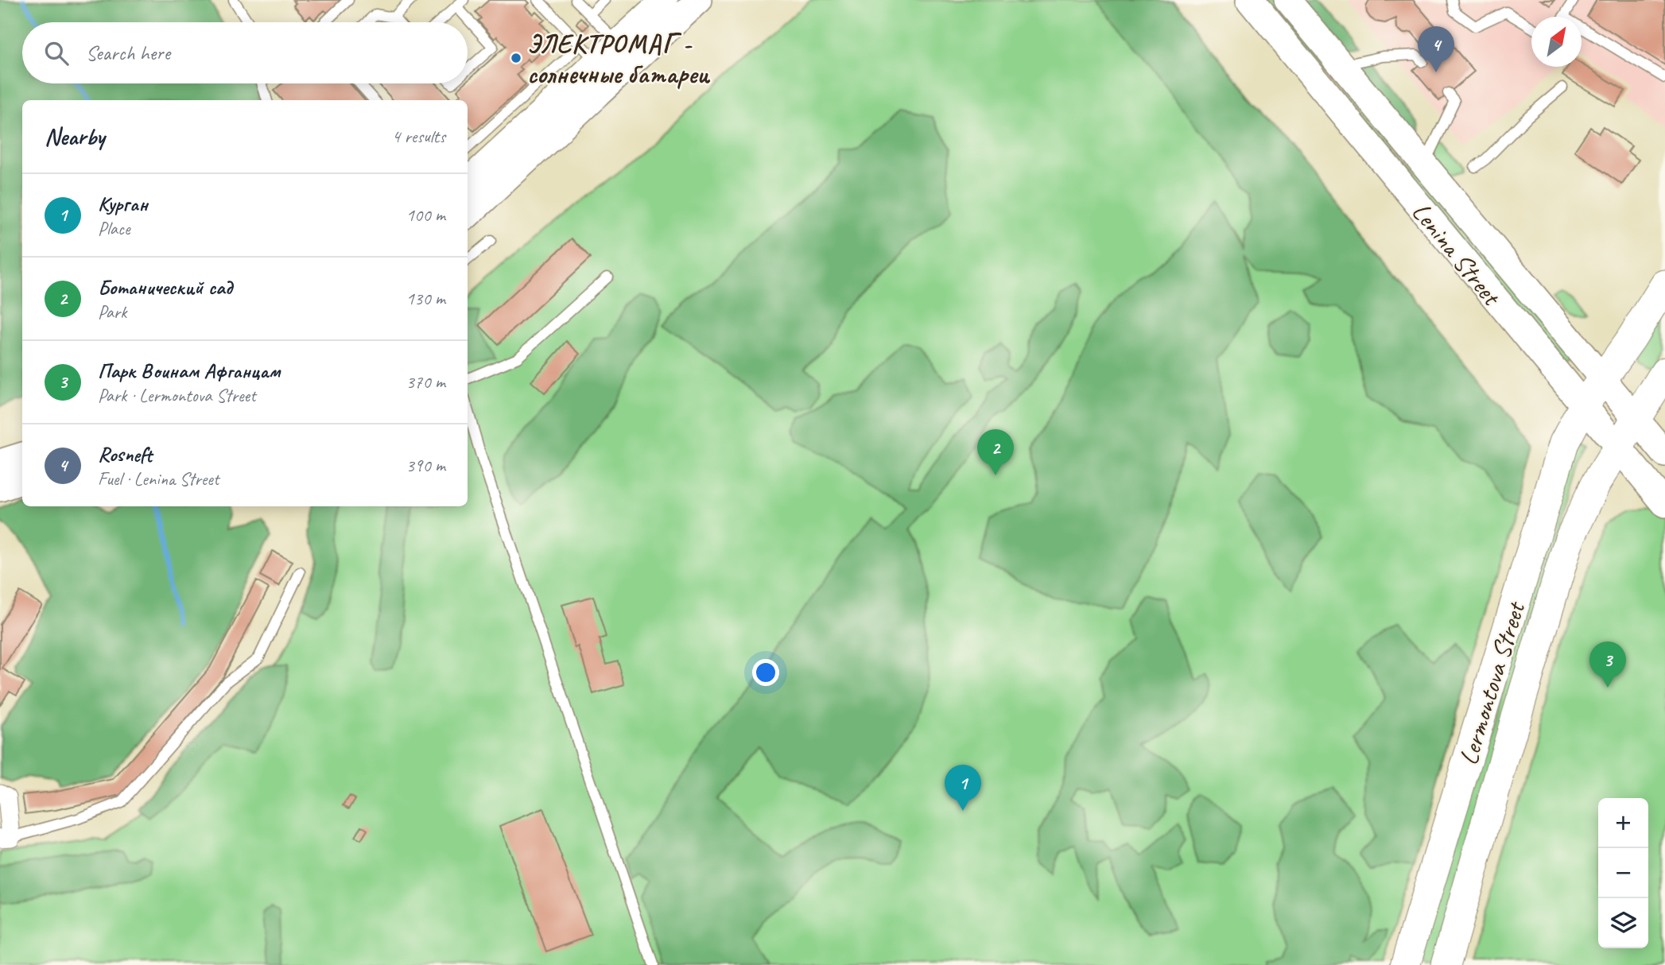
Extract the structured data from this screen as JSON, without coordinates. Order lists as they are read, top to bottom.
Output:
{
  "streets": {
    "main road": ["Lenina Street", "Lermontova Street"]
  },
  "crossings": [
    ["Lenina Street", "Lermontova Street"]
  ],
  "places": ["ЭЛЕКТРОМАГ - солнечные батареи"],
  "north": "top right",
  "page": {
    "search": "Search here",
    "pins": [
      "4",
      "2",
      "3",
      "1"
    ],
    "heading": ["Nearby", "4 results"],
    "list": [
      {
        "mark": "1",
        "name": "Курган",
        "note": "Place",
        "value": "100 m"
      },
      {
        "mark": "2",
        "name": "Ботанический сад",
        "note": "Park",
        "value": "130 m"
      },
      {
        "mark": "3",
        "name": "Парк Воинам Афганцам",
        "note": "Park · Lermontova Street",
        "value": "370 m"
      },
      {
        "mark": "4",
        "name": "Rosneft",
        "note": "Fuel · Lenina Street",
        "value": "390 m"
      }
    ],
    "map_buttons": ["+", "−"]
  }
}
